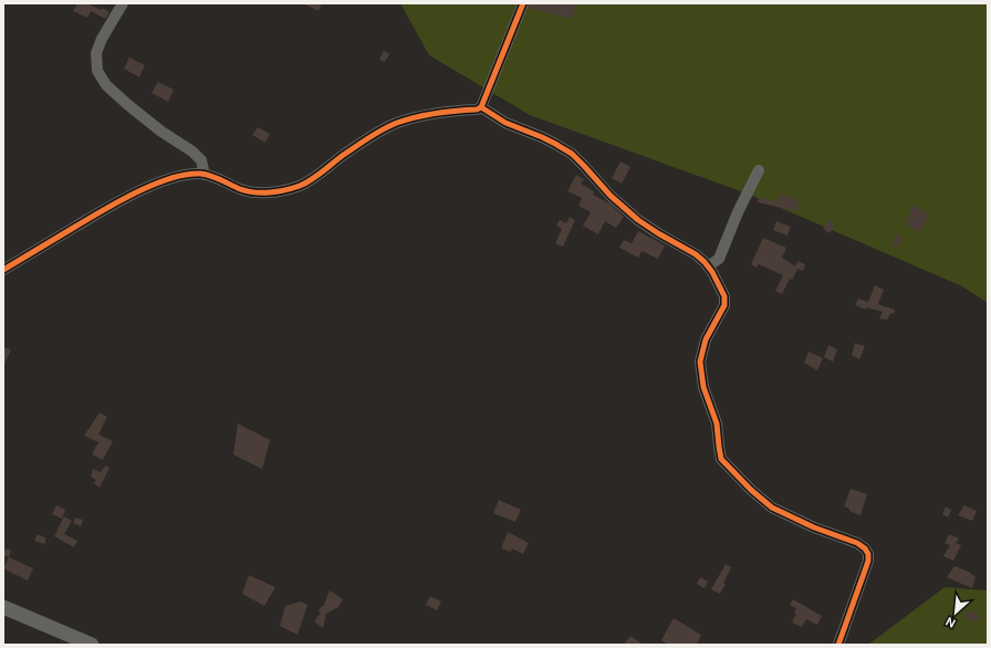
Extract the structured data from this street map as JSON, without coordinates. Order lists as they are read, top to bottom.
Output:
{
  "north": "bottom left"
}
